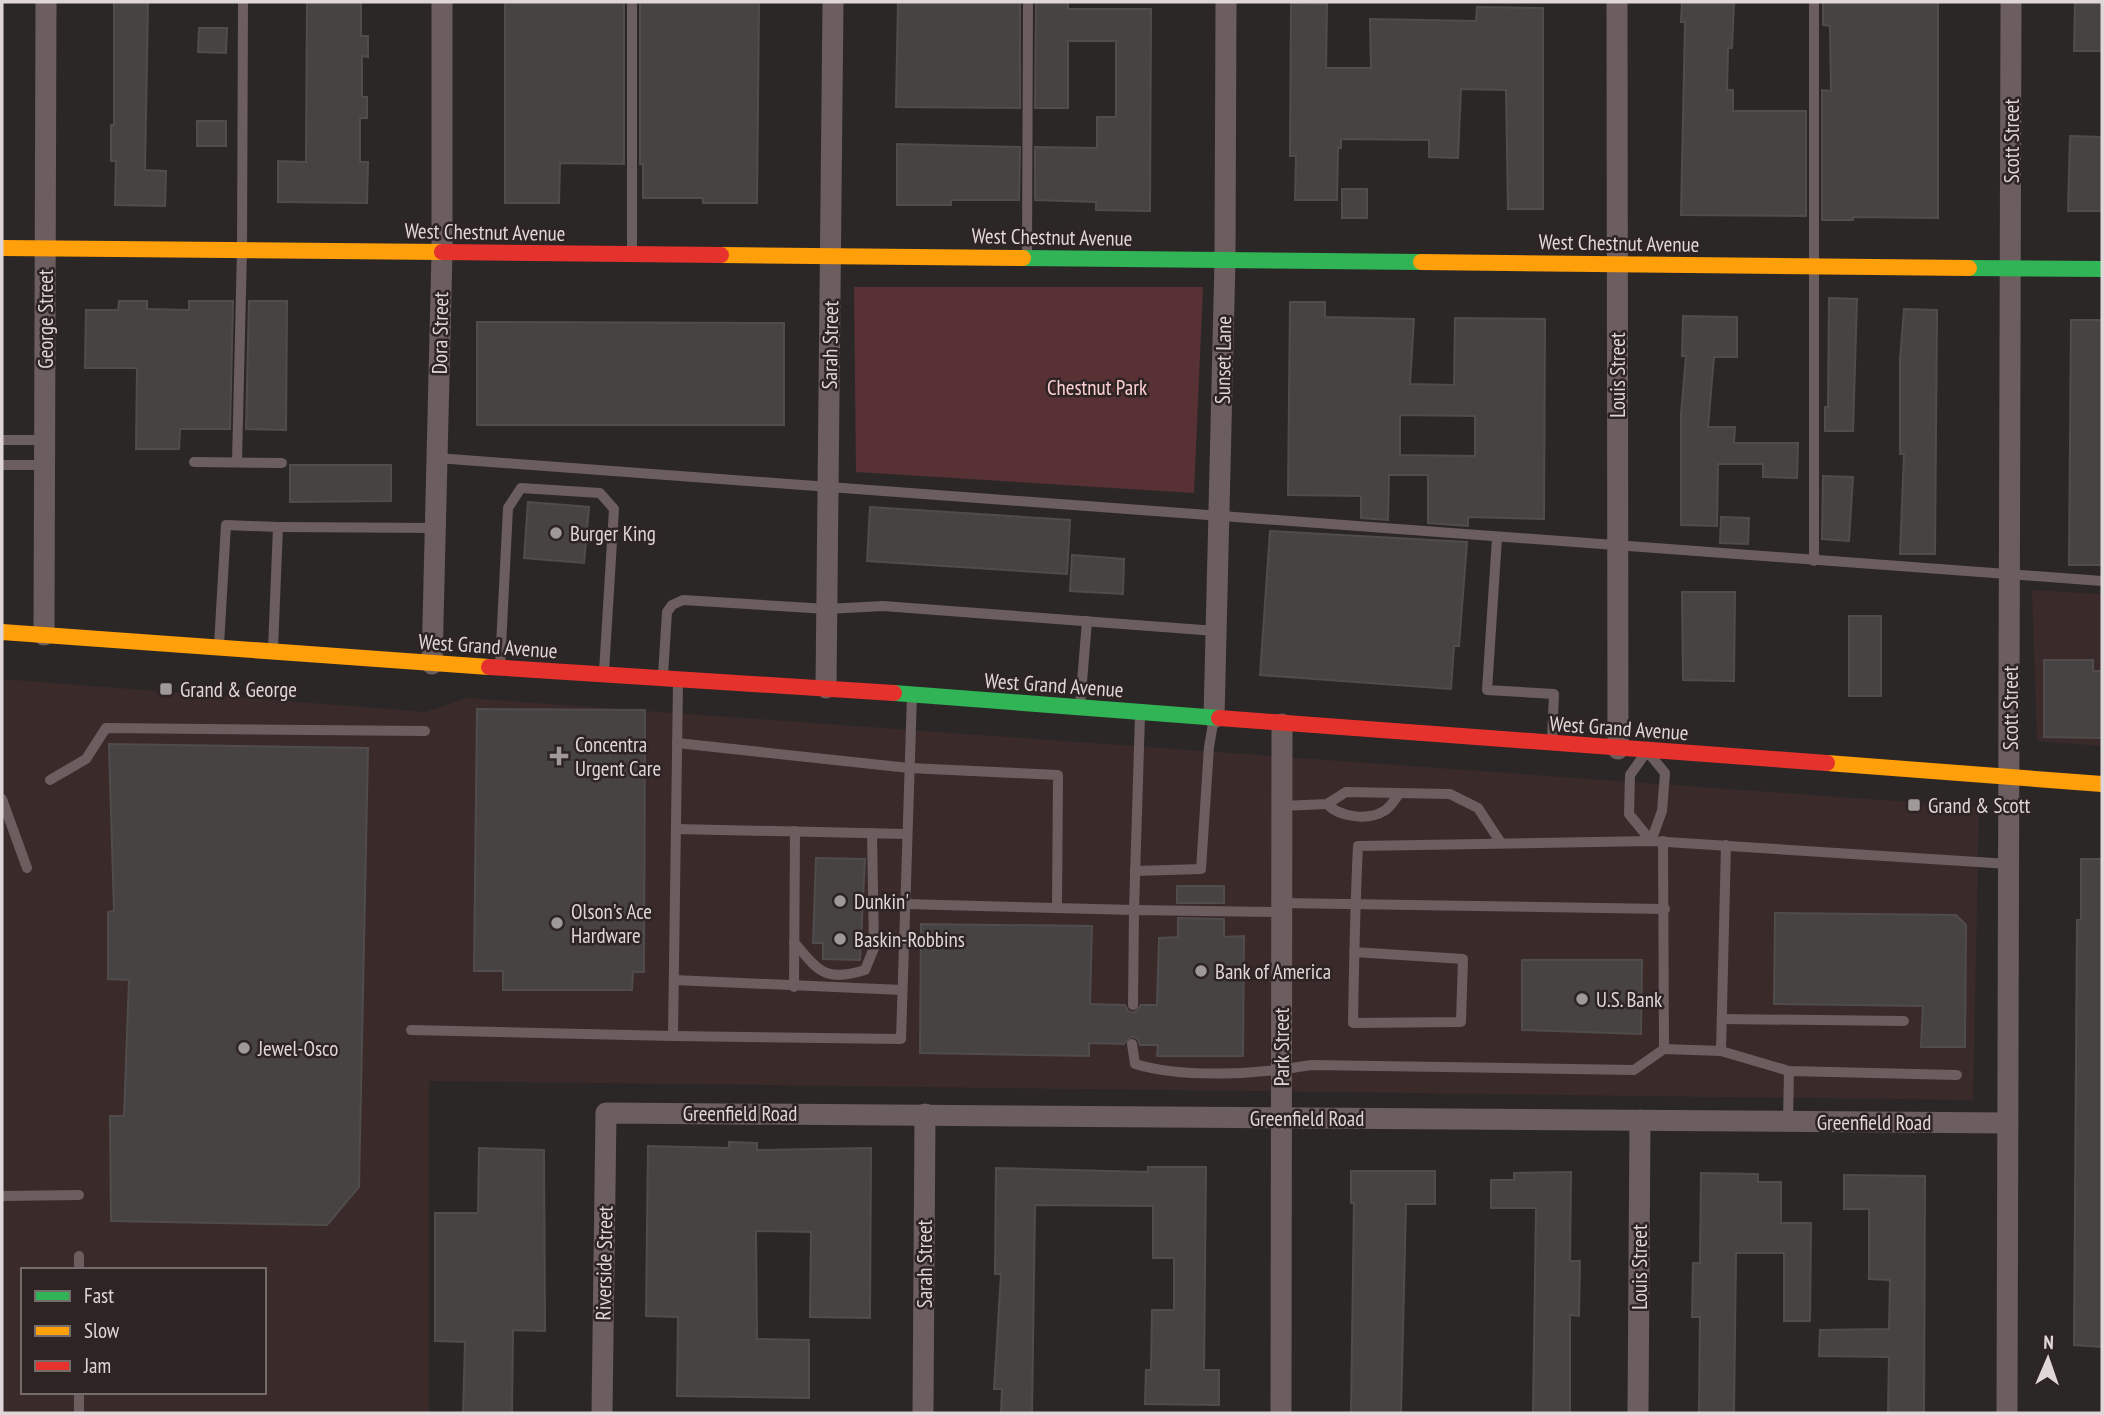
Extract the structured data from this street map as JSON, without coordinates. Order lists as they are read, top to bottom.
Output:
{
  "streets": {
    "main road": ["West Chestnut Avenue", "West Grand Avenue"],
    "street": [
      "Scott Street",
      "George Street",
      "Dora Street",
      "Sarah Street",
      "Sunset Lane",
      "Louis Street",
      "Park Street",
      "Greenfield Road",
      "Riverside Street"
    ]
  },
  "crossings": [
    ["Scott Street", "West Chestnut Avenue"],
    ["Scott Street", "West Grand Avenue"],
    ["Scott Street", "Greenfield Road"],
    ["West Chestnut Avenue", "George Street"],
    ["West Chestnut Avenue", "Dora Street"],
    ["West Chestnut Avenue", "Sarah Street"],
    ["West Chestnut Avenue", "Sunset Lane"],
    ["West Chestnut Avenue", "Louis Street"],
    ["George Street", "West Grand Avenue"],
    ["Dora Street", "West Grand Avenue"],
    ["Sarah Street", "West Grand Avenue"],
    ["Sarah Street", "Greenfield Road"],
    ["Sunset Lane", "West Grand Avenue"],
    ["Louis Street", "West Grand Avenue"],
    ["Louis Street", "Greenfield Road"],
    ["West Grand Avenue", "Park Street"],
    ["Park Street", "Greenfield Road"],
    ["Greenfield Road", "Riverside Street"]
  ],
  "parks": ["Chestnut Park"],
  "places": {
    "other": [
      "Burger King",
      "Dunkin'",
      "Olson's Ace Hardware",
      "Baskin-Robbins",
      "Bank of America",
      "U.S. Bank",
      "Jewel-Osco"
    ],
    "transit": ["Grand & George", "Grand & Scott"],
    "health": ["Concentra Urgent Care"]
  },
  "legend": ["Fast", "Slow", "Jam"],
  "north": "top"
}
